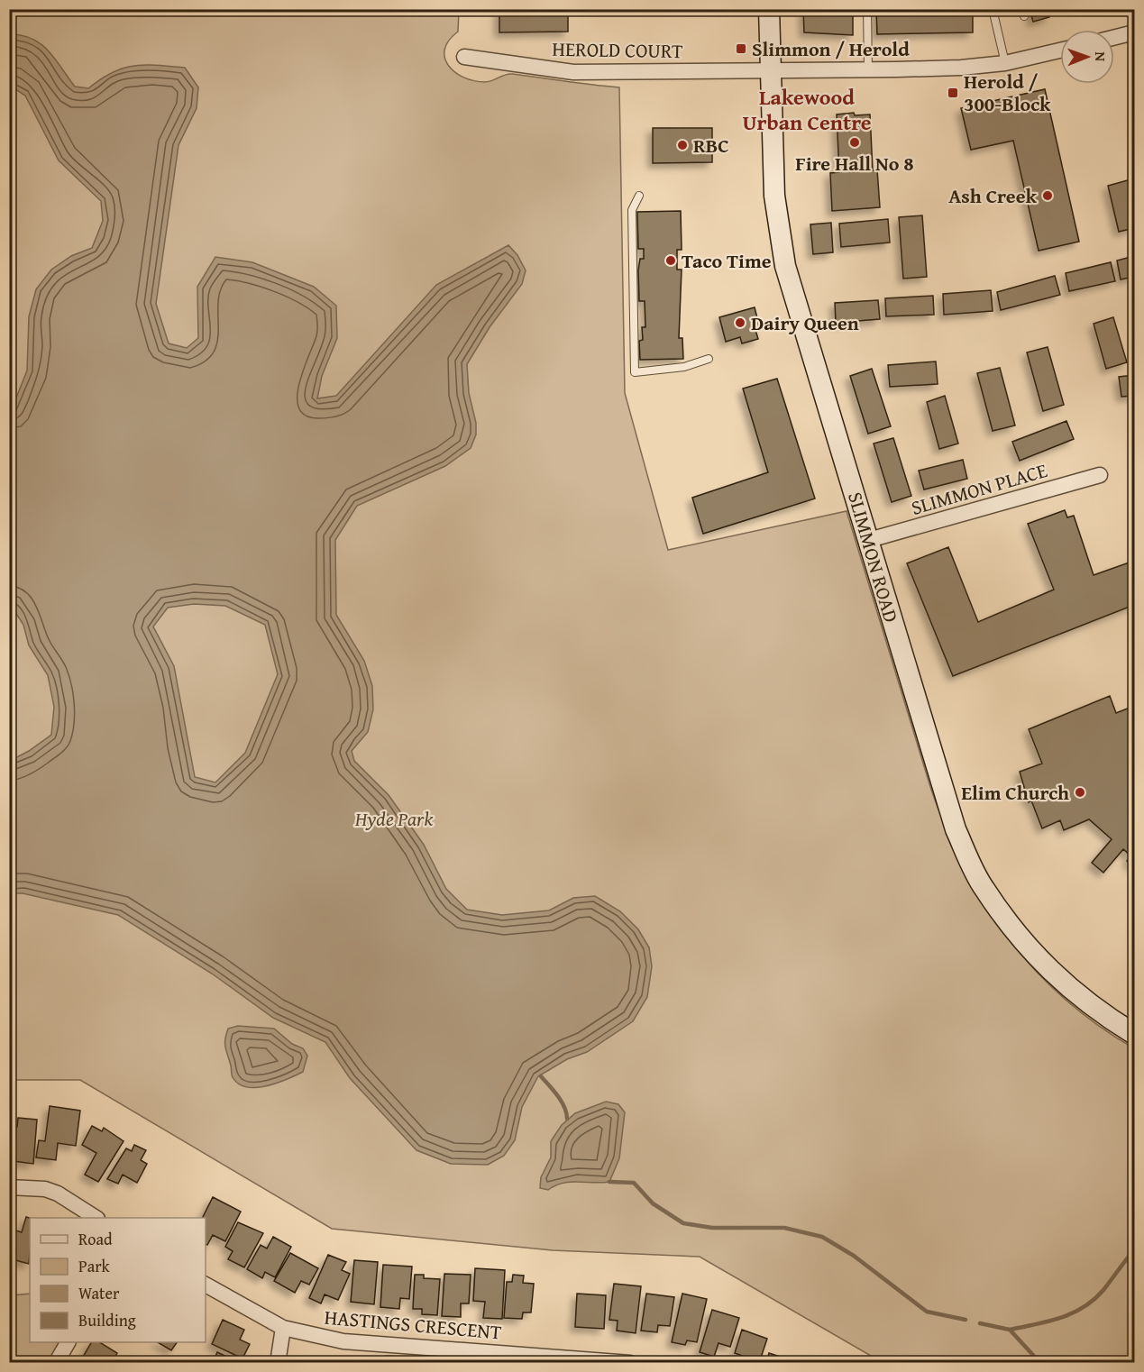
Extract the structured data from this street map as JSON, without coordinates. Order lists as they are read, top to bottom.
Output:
{
  "streets": {
    "street": [
      "HEROLD COURT",
      "SLIMMON PLACE",
      "SLIMMON ROAD",
      "HASTINGS CRESCENT"
    ]
  },
  "crossings": [
    ["HEROLD COURT", "SLIMMON ROAD"],
    ["SLIMMON PLACE", "SLIMMON ROAD"]
  ],
  "districts": ["Lakewood Urban Centre"],
  "parks": ["Hyde Park"],
  "places": {
    "transit": ["Slimmon / Herold", "Herold / 300-Block"],
    "other": [
      "Fire Hall No 8",
      "RBC",
      "Ash Creek",
      "Taco Time",
      "Dairy Queen",
      "Elim Church"
    ]
  },
  "legend": [
    "Road",
    "Park",
    "Water",
    "Building"
  ],
  "north": "right"
}
